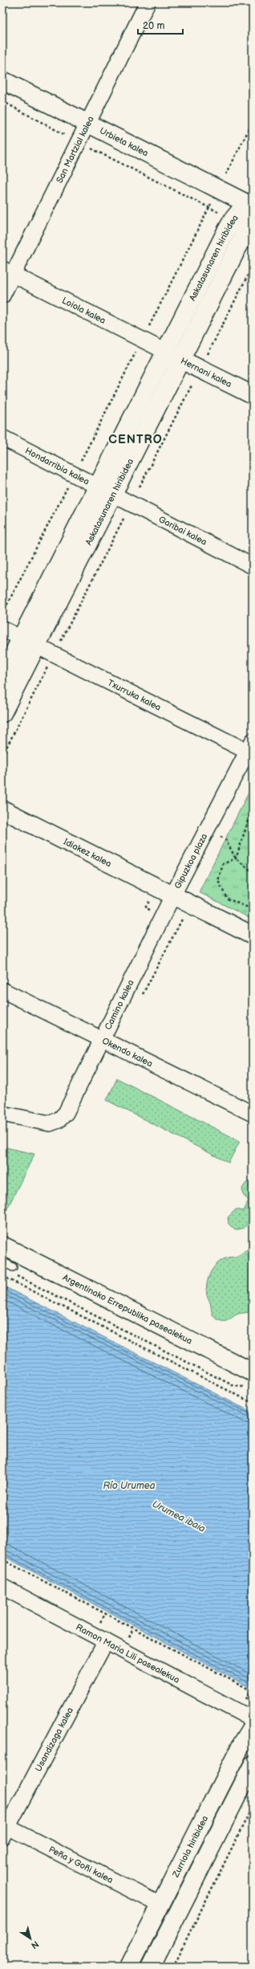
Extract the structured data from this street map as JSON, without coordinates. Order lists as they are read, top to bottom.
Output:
{
  "streets": {
    "main road": [
      "Urbieta kalea",
      "Askatasunaren hiribidea",
      "Hernani kalea",
      "Idiakez kalea",
      "Gipuzkoa plaza",
      "Argentinako Errepublika pasealekua",
      "Zurriola hiribidea"
    ],
    "street": [
      "San Martzial kalea",
      "Loiola kalea",
      "Hondarribia kalea",
      "Garibai kalea",
      "Txurruka kalea",
      "Camino kalea",
      "Okendo kalea",
      "Ramon Maria Lili pasealekua",
      "Usandizaga kalea",
      "Peña y Goñi kalea"
    ]
  },
  "crossings": [
    ["Urbieta kalea", "San Martzial kalea"],
    ["Urbieta kalea", "Askatasunaren hiribidea"],
    ["San Martzial kalea", "Loiola kalea"],
    ["Askatasunaren hiribidea", "Loiola kalea"],
    ["Askatasunaren hiribidea", "Hernani kalea"],
    ["Askatasunaren hiribidea", "Hondarribia kalea"],
    ["Askatasunaren hiribidea", "Garibai kalea"],
    ["Askatasunaren hiribidea", "Txurruka kalea"],
    ["Loiola kalea", "Hernani kalea"],
    ["Hondarribia kalea", "Garibai kalea"],
    ["Txurruka kalea", "Gipuzkoa plaza"],
    ["Idiakez kalea", "Gipuzkoa plaza"],
    ["Idiakez kalea", "Camino kalea"],
    ["Gipuzkoa plaza", "Camino kalea"],
    ["Camino kalea", "Okendo kalea"],
    ["Ramon Maria Lili pasealekua", "Usandizaga kalea"],
    ["Usandizaga kalea", "Peña y Goñi kalea"],
    ["Zurriola hiribidea", "Peña y Goñi kalea"]
  ],
  "districts": ["CENTRO"],
  "water": ["Río Urumea", "Urumea ibaia"],
  "scale_bar": "20 m",
  "north": "bottom right"
}
